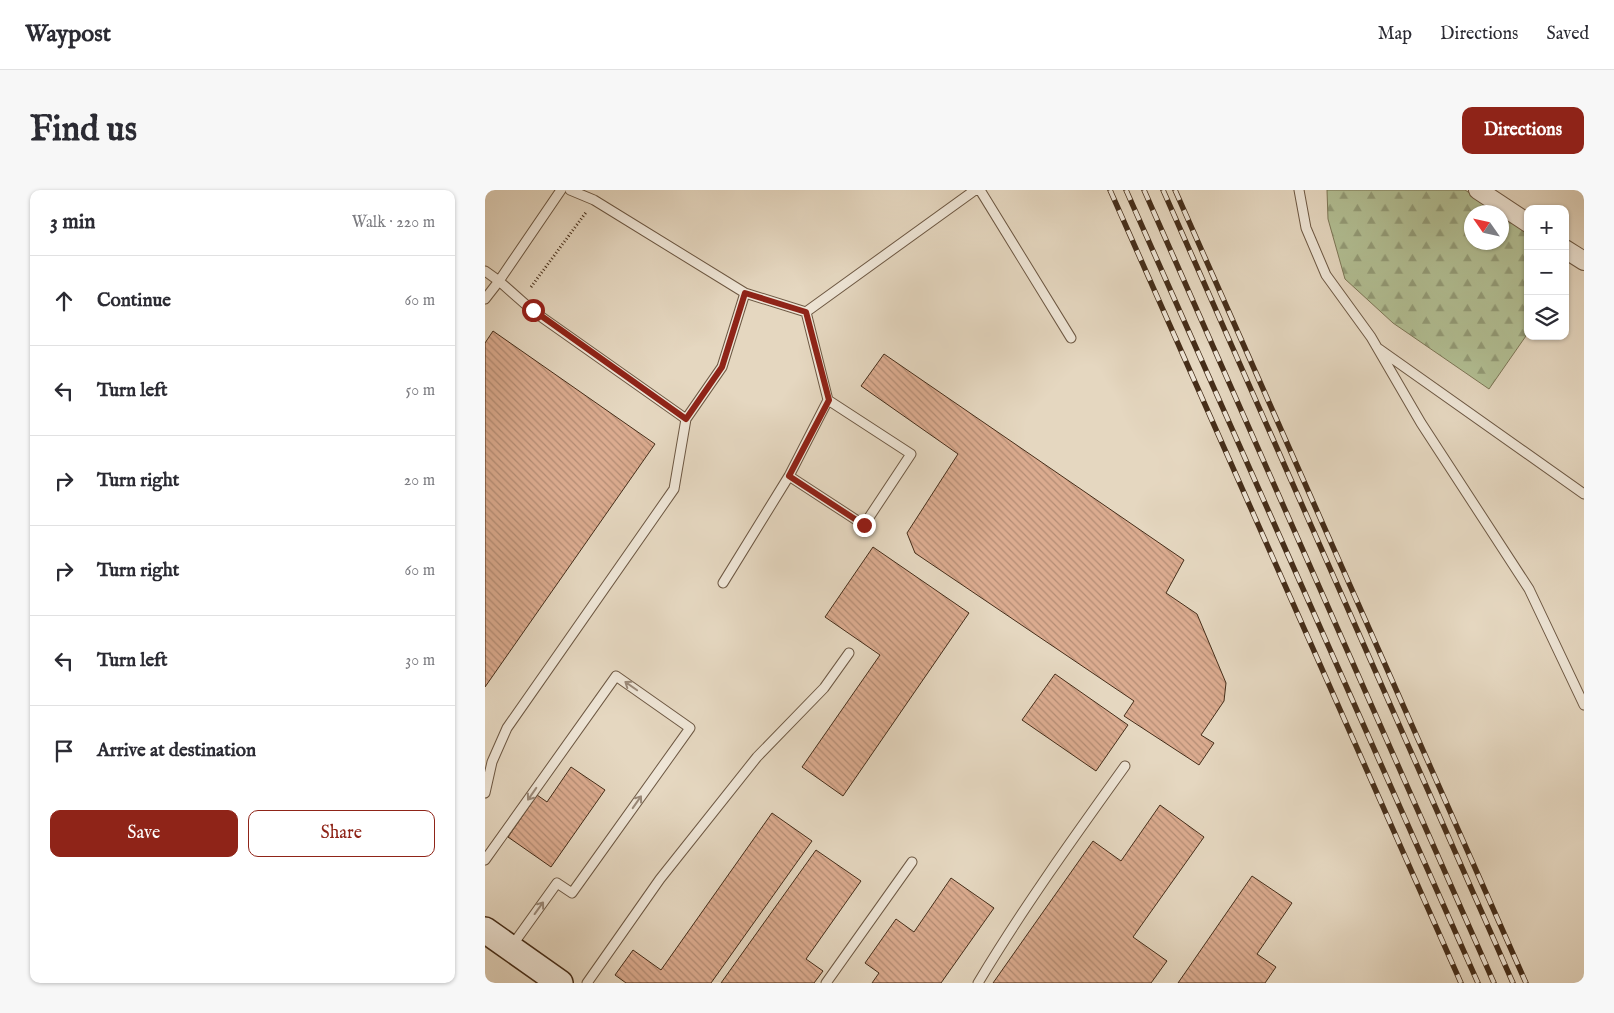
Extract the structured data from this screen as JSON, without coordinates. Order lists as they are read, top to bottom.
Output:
{
  "north": "top left",
  "page": {
    "header": "Waypost",
    "nav": ["Map", "Directions", "Saved"],
    "buttons": [
      "Directions",
      ["Save", "Share"]
    ],
    "title": "Find us",
    "heading": ["3 min", "Walk · 220 m"],
    "map_buttons": ["+", "−"],
    "list": [
      ["Continue", "60 m"],
      ["Turn left", "50 m"],
      ["Turn right", "20 m"],
      ["Turn right", "60 m"],
      ["Turn left", "30 m"],
      "Arrive at destination"
    ]
  }
}
